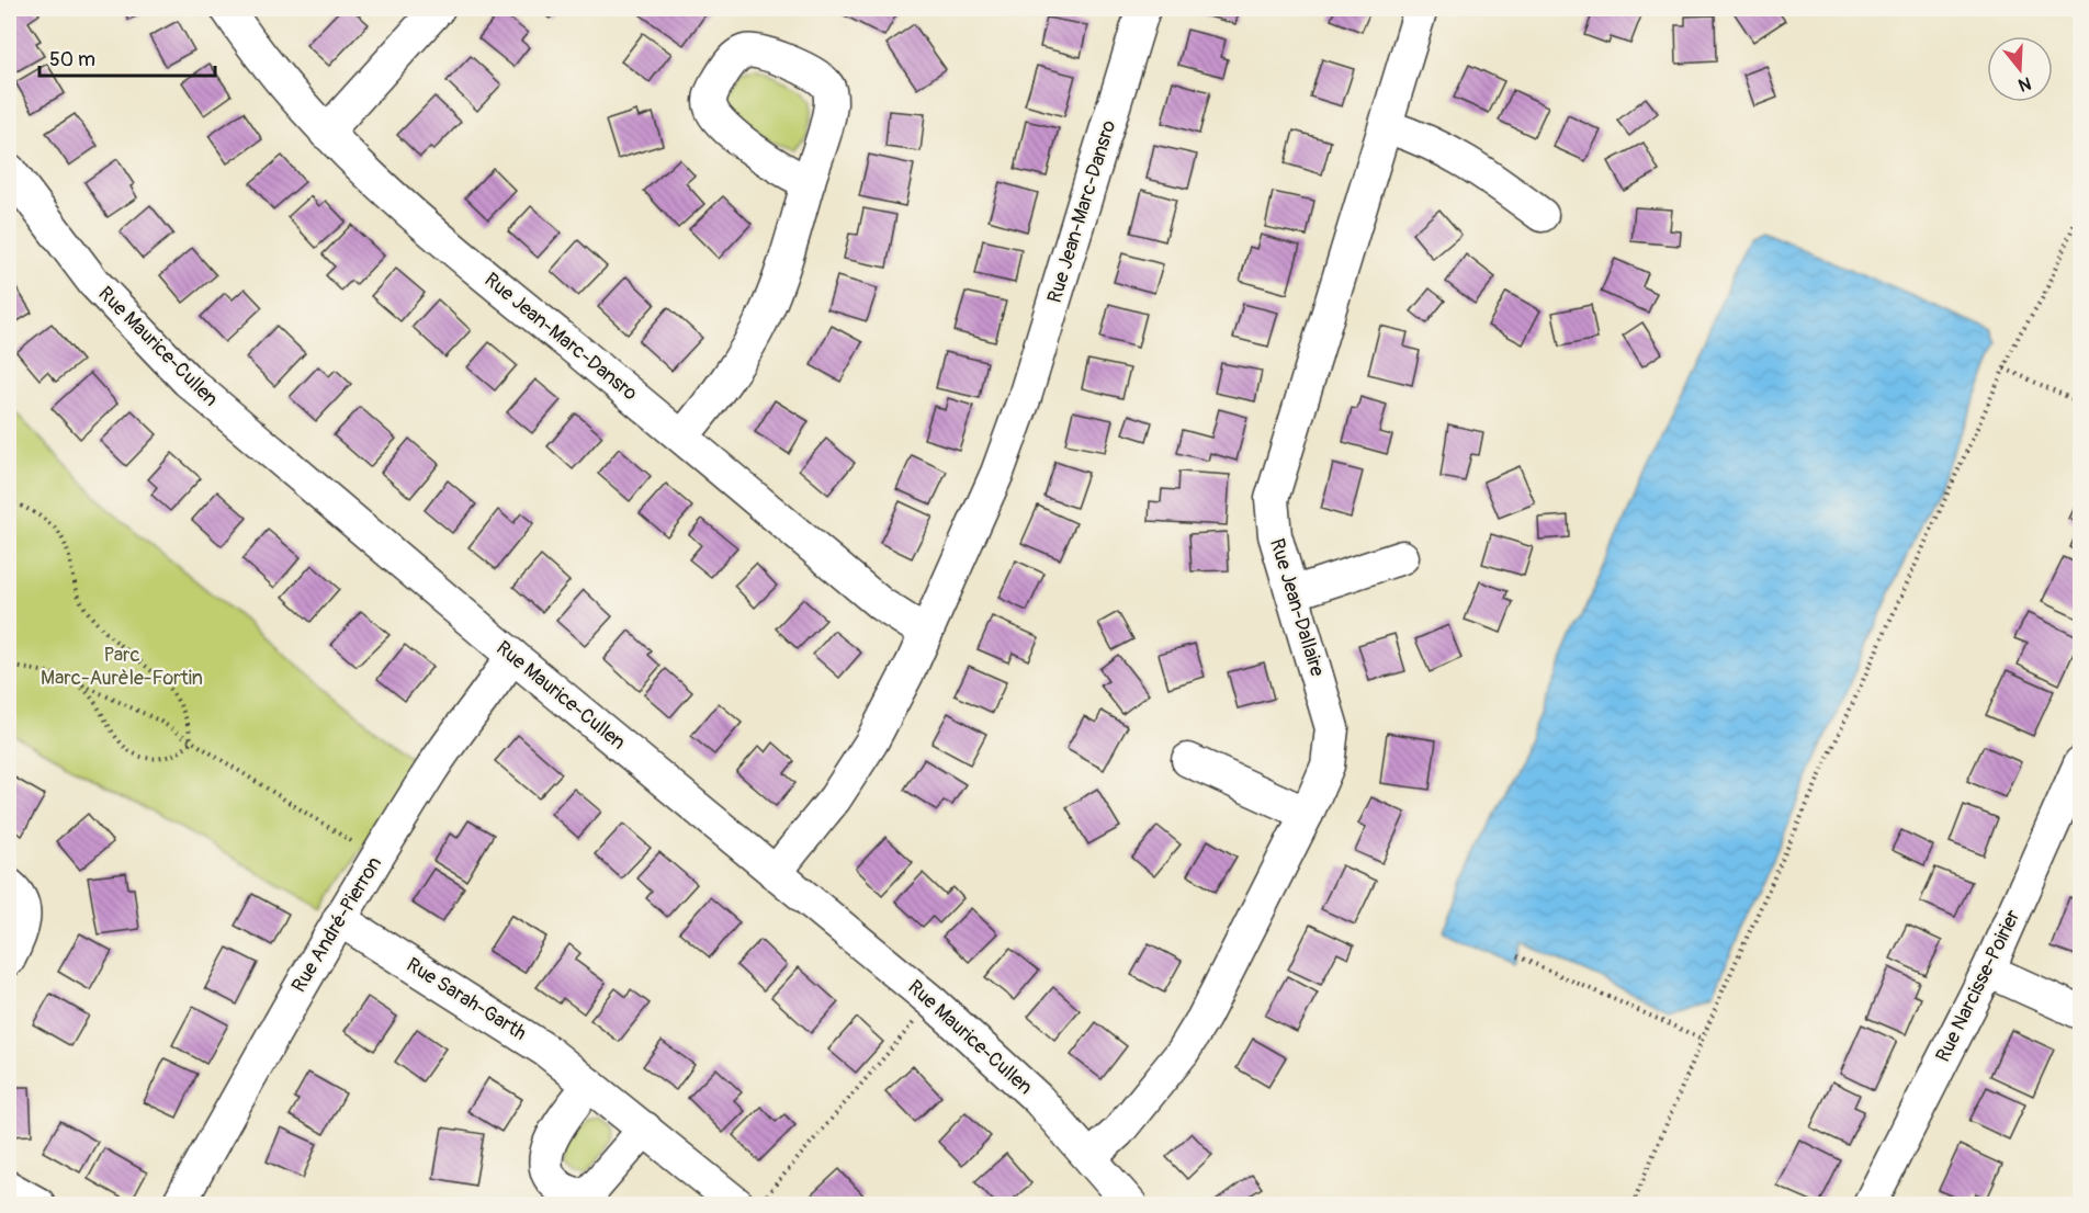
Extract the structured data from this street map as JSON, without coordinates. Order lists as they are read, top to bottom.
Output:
{
  "streets": {
    "street": [
      "Rue Jean-Marc-Dansro",
      "Rue Maurice-Cullen",
      "Rue Jean-Dallaire",
      "Rue André-Pierron",
      "Rue Narcisse-Poirier",
      "Rue Sarah-Garth"
    ]
  },
  "crossings": [
    ["Rue Jean-Marc-Dansro", "Rue Maurice-Cullen"],
    ["Rue Maurice-Cullen", "Rue Jean-Dallaire"],
    ["Rue Maurice-Cullen", "Rue André-Pierron"],
    ["Rue André-Pierron", "Rue Sarah-Garth"]
  ],
  "parks": ["Parc Marc-Aurèle-Fortin"],
  "scale_bar": "50 m",
  "north": "bottom"
}
